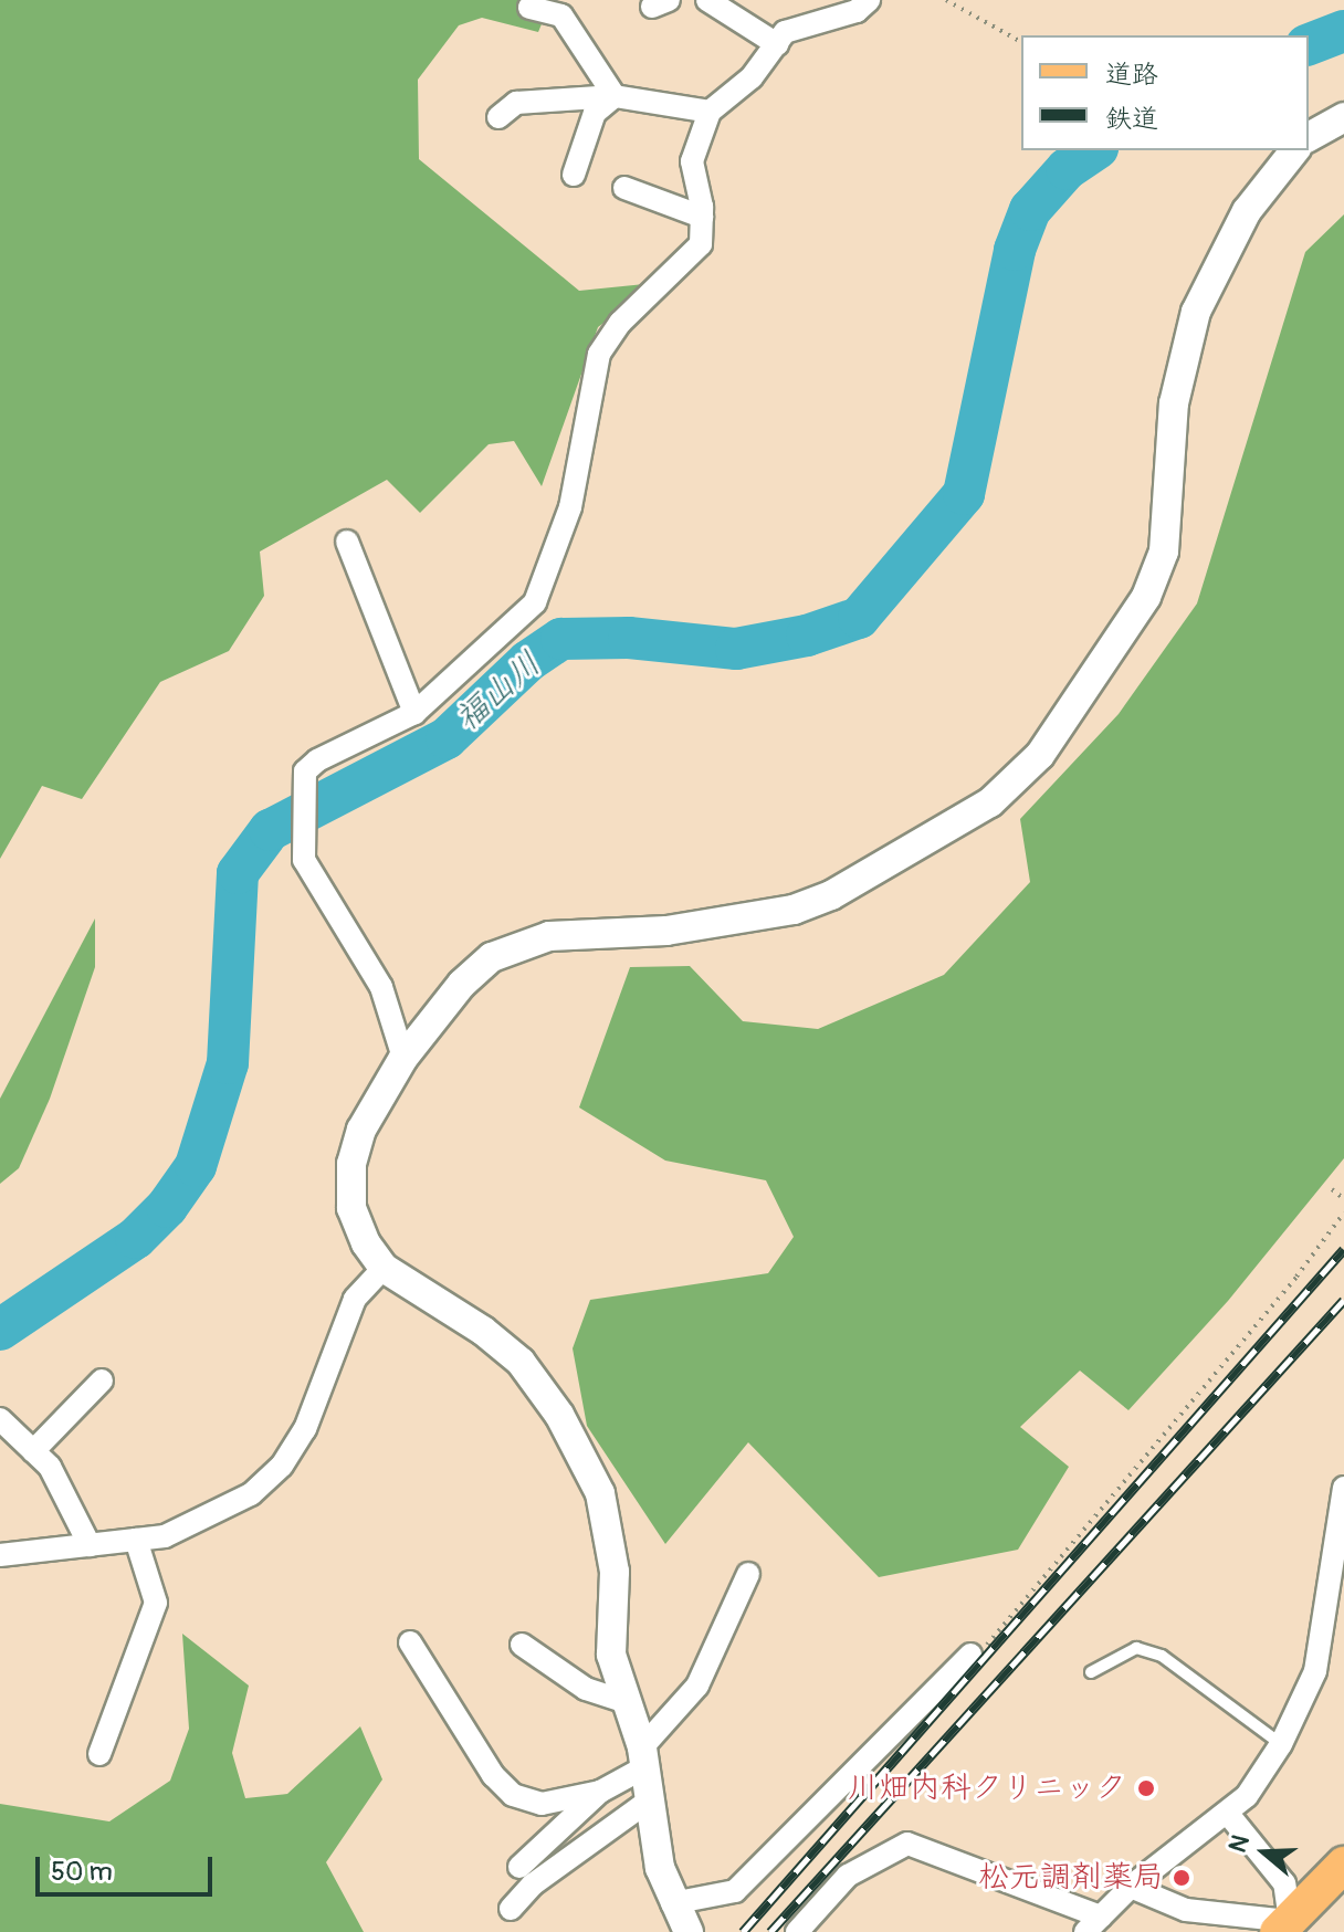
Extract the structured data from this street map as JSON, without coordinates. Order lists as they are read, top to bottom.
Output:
{
  "water": ["福山川"],
  "places": ["川畑内科クリニック", "松元調剤薬局"],
  "legend": ["道路", "鉄道"],
  "scale_bar": "50 m",
  "north": "left"
}
